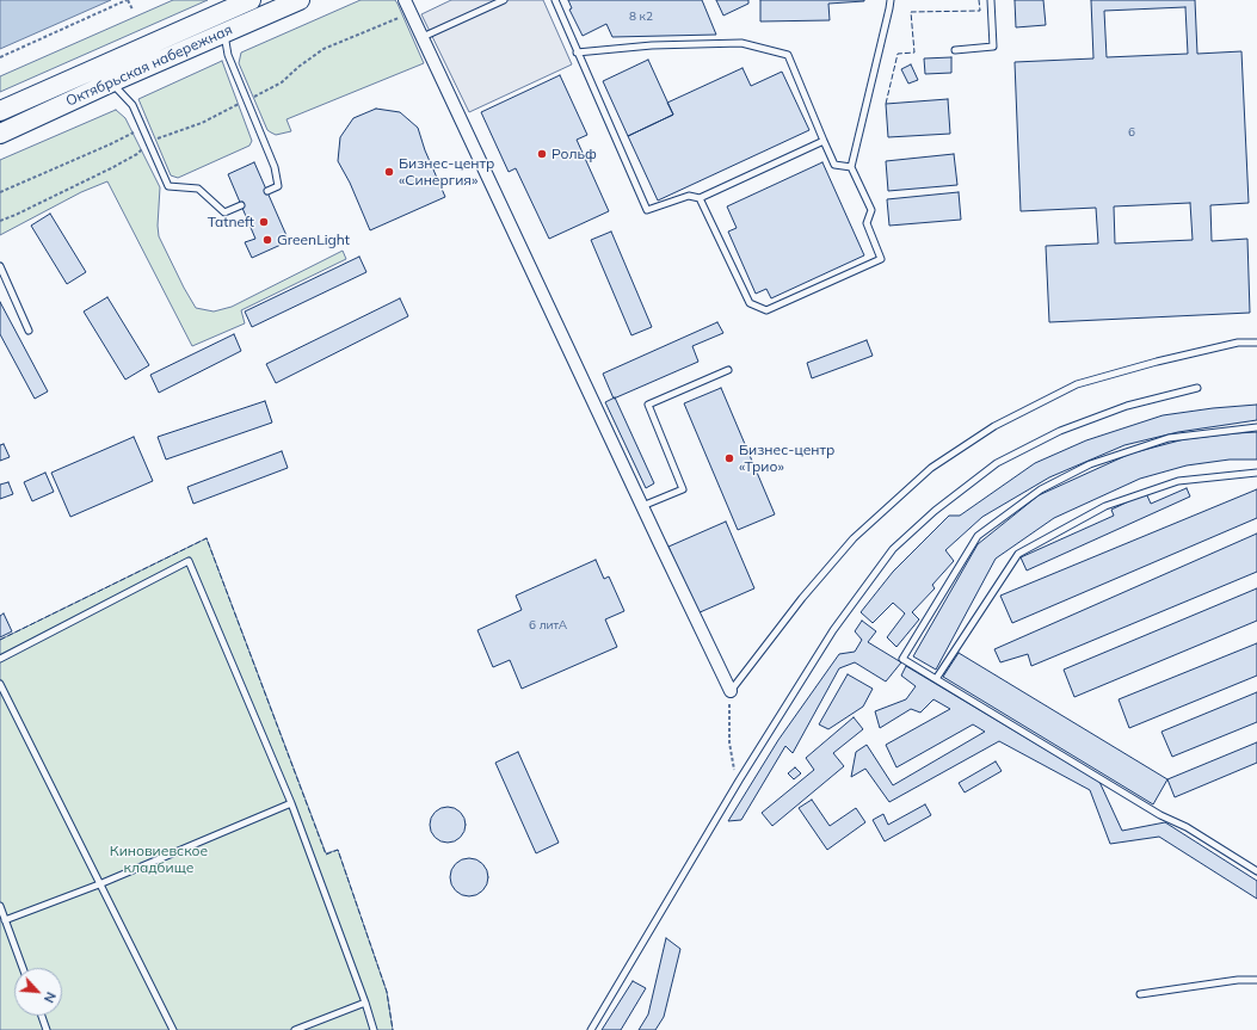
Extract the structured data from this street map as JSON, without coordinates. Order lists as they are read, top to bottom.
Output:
{
  "streets": {
    "main road": ["Октябрьская набережная"]
  },
  "parks": ["Киновиевское кладбище"],
  "places": [
    "Рольф",
    "Бизнес-центр «Синергия»",
    "Tatneft",
    "GreenLight",
    "Бизнес-центр «Трио»"
  ],
  "house_numbers": ["8 к2", "6", "6 литА"],
  "north": "bottom right"
}
